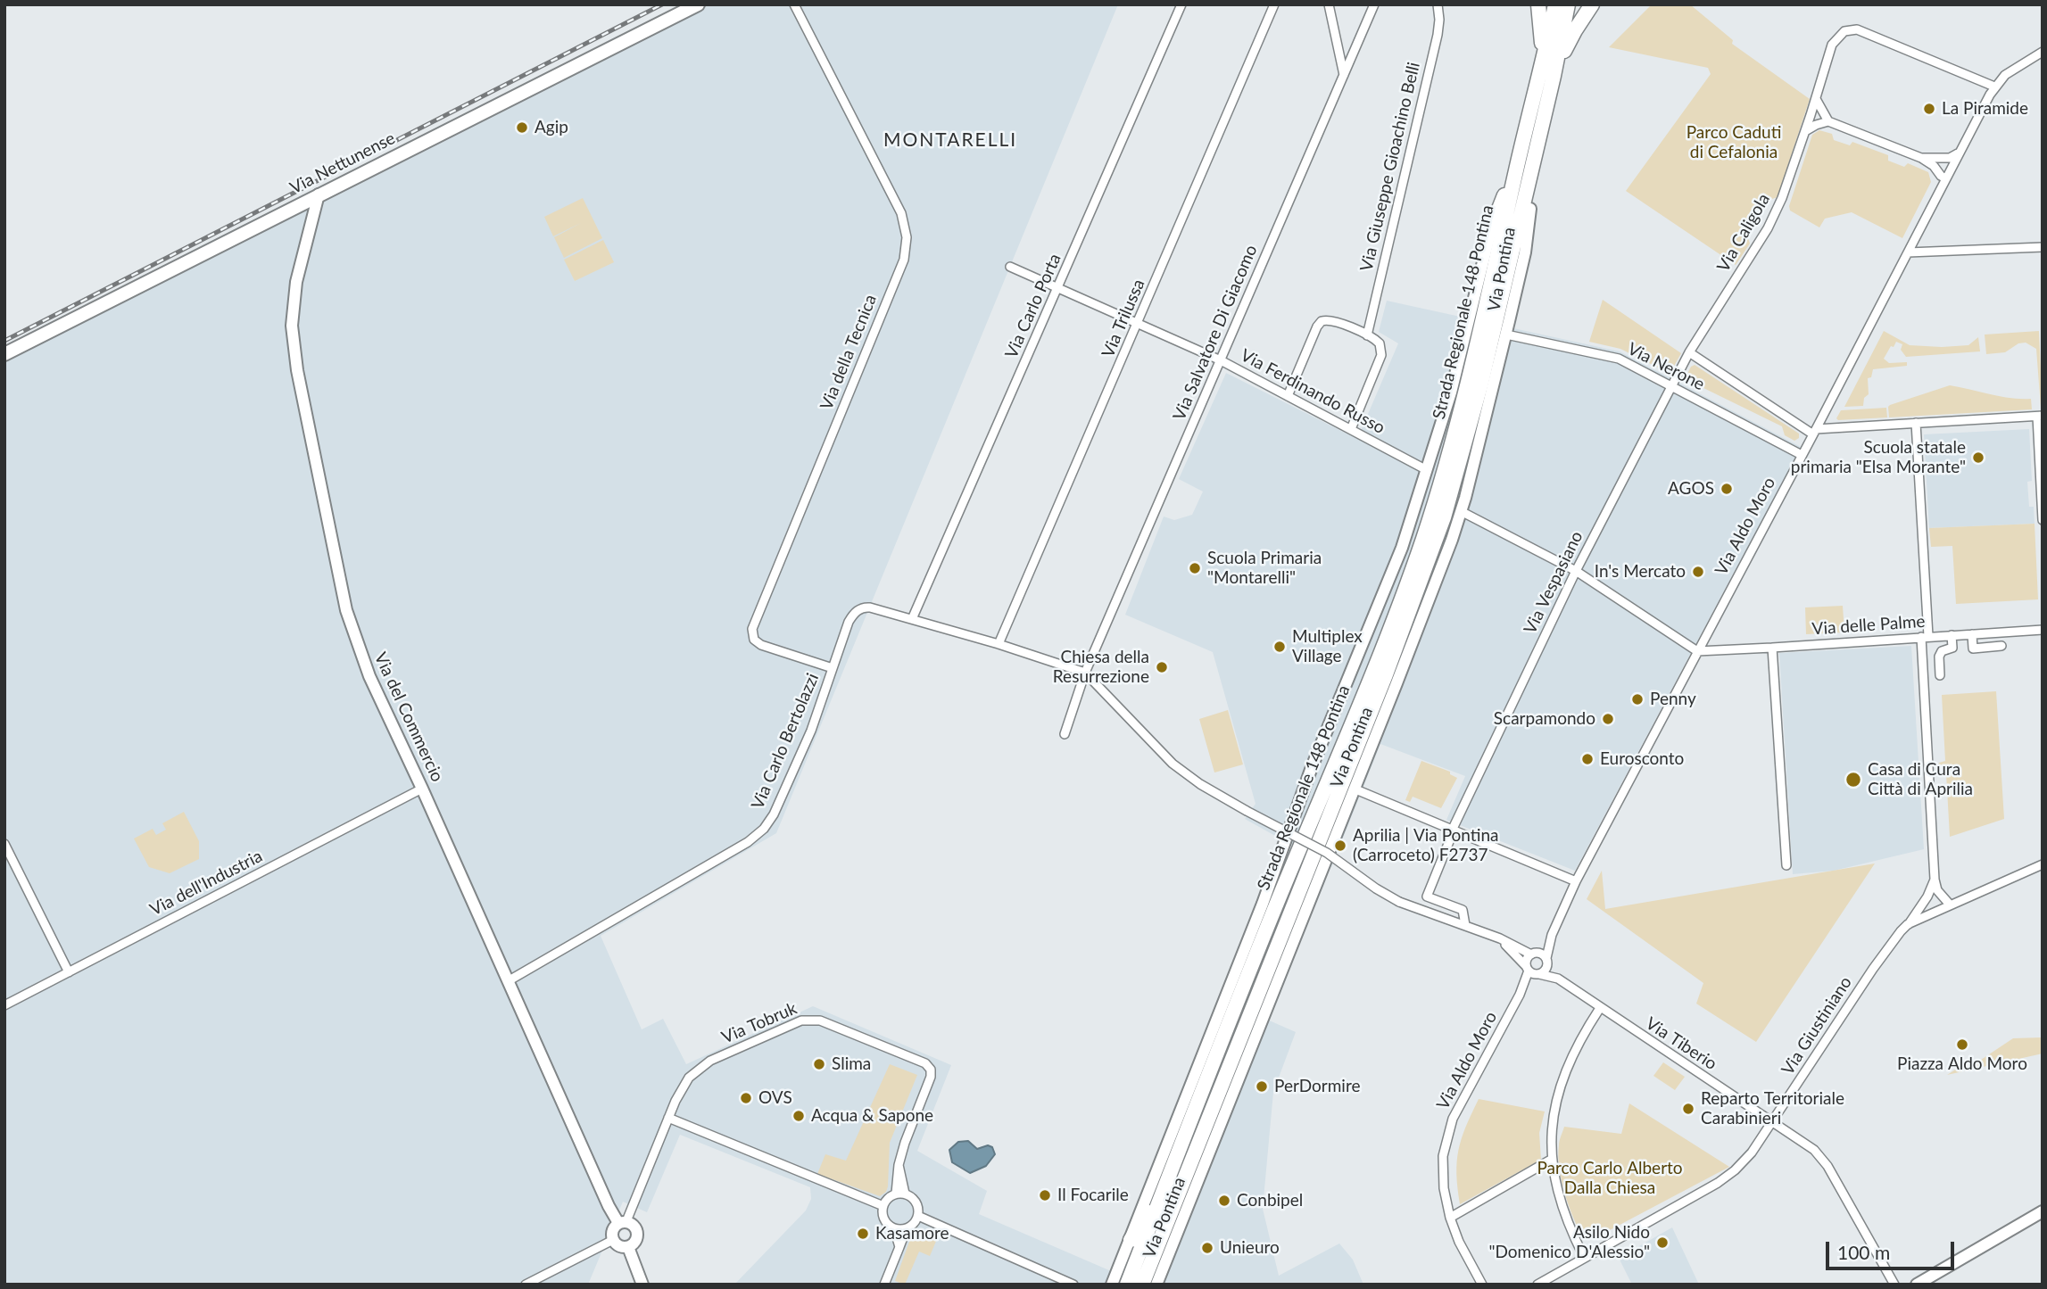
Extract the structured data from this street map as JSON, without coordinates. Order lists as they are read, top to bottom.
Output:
{
  "streets": {
    "highway": ["Strada Regionale 148 Pontina"],
    "main road": ["Via Nettunense"],
    "street": [
      "Via Giuseppe Gioachino Belli",
      "Via Caligola",
      "Via Pontina",
      "Via Carlo Porta",
      "Via Trilussa",
      "Via Salvatore Di Giacomo",
      "Via della Tecnica",
      "Via Nerone",
      "Via Ferdinando Russo",
      "Via Aldo Moro",
      "Via Vespasiano",
      "Via delle Palme",
      "Via del Commercio",
      "Via Carlo Bertolazzi",
      "Via dell'Industria",
      "Via Tobruk",
      "Via Giustiniano",
      "Via Tiberio"
    ]
  },
  "crossings": [
    ["Via Nettunense", "Via del Commercio"],
    ["Via Caligola", "Via Aldo Moro"],
    ["Via Caligola", "Via Vespasiano"],
    ["Via Pontina", "Strada Regionale 148 Pontina"],
    ["Via Pontina", "Via Nerone"],
    ["Via Pontina", "Via Ferdinando Russo"],
    ["Via Carlo Porta", "Via Ferdinando Russo"],
    ["Via Carlo Porta", "Via Carlo Bertolazzi"],
    ["Via Trilussa", "Via Ferdinando Russo"],
    ["Via Trilussa", "Via Carlo Bertolazzi"],
    ["Via Salvatore Di Giacomo", "Via Ferdinando Russo"],
    ["Via Salvatore Di Giacomo", "Via Carlo Bertolazzi"],
    ["Via della Tecnica", "Via Carlo Bertolazzi"],
    ["Via Nerone", "Via Aldo Moro"],
    ["Via Nerone", "Via Vespasiano"],
    ["Via Aldo Moro", "Via delle Palme"],
    ["Via Aldo Moro", "Via Tiberio"],
    ["Via del Commercio", "Via Carlo Bertolazzi"],
    ["Via del Commercio", "Via dell'Industria"],
    ["Via del Commercio", "Via Tobruk"],
    ["Via Giustiniano", "Via Tiberio"]
  ],
  "districts": ["MONTARELLI"],
  "parks": ["Parco Caduti di Cefalonia", "Parco Carlo Alberto Dalla Chiesa"],
  "places": [
    "La Piramide",
    "Agip",
    "Scuola statale primaria \"Elsa Morante\"",
    "AGOS",
    "Scuola Primaria \"Montarelli\"",
    "In's Mercato",
    "Multiplex Village",
    "Chiesa della Resurrezione",
    "Penny",
    "Scarpamondo",
    "Eurosconto",
    "Casa di Cura Città di Aprilia",
    "Aprilia | Via Pontina (Carroceto) F2737",
    "Piazza Aldo Moro",
    "Slima",
    "PerDormire",
    "OVS",
    "Reparto Territoriale Carabinieri",
    "Acqua & Sapone",
    "Il Focarile",
    "Conbipel",
    "Kasamore",
    "Asilo Nido \"Domenico D'Alessio\"",
    "Unieuro"
  ],
  "scale_bar": "100 m"
}
